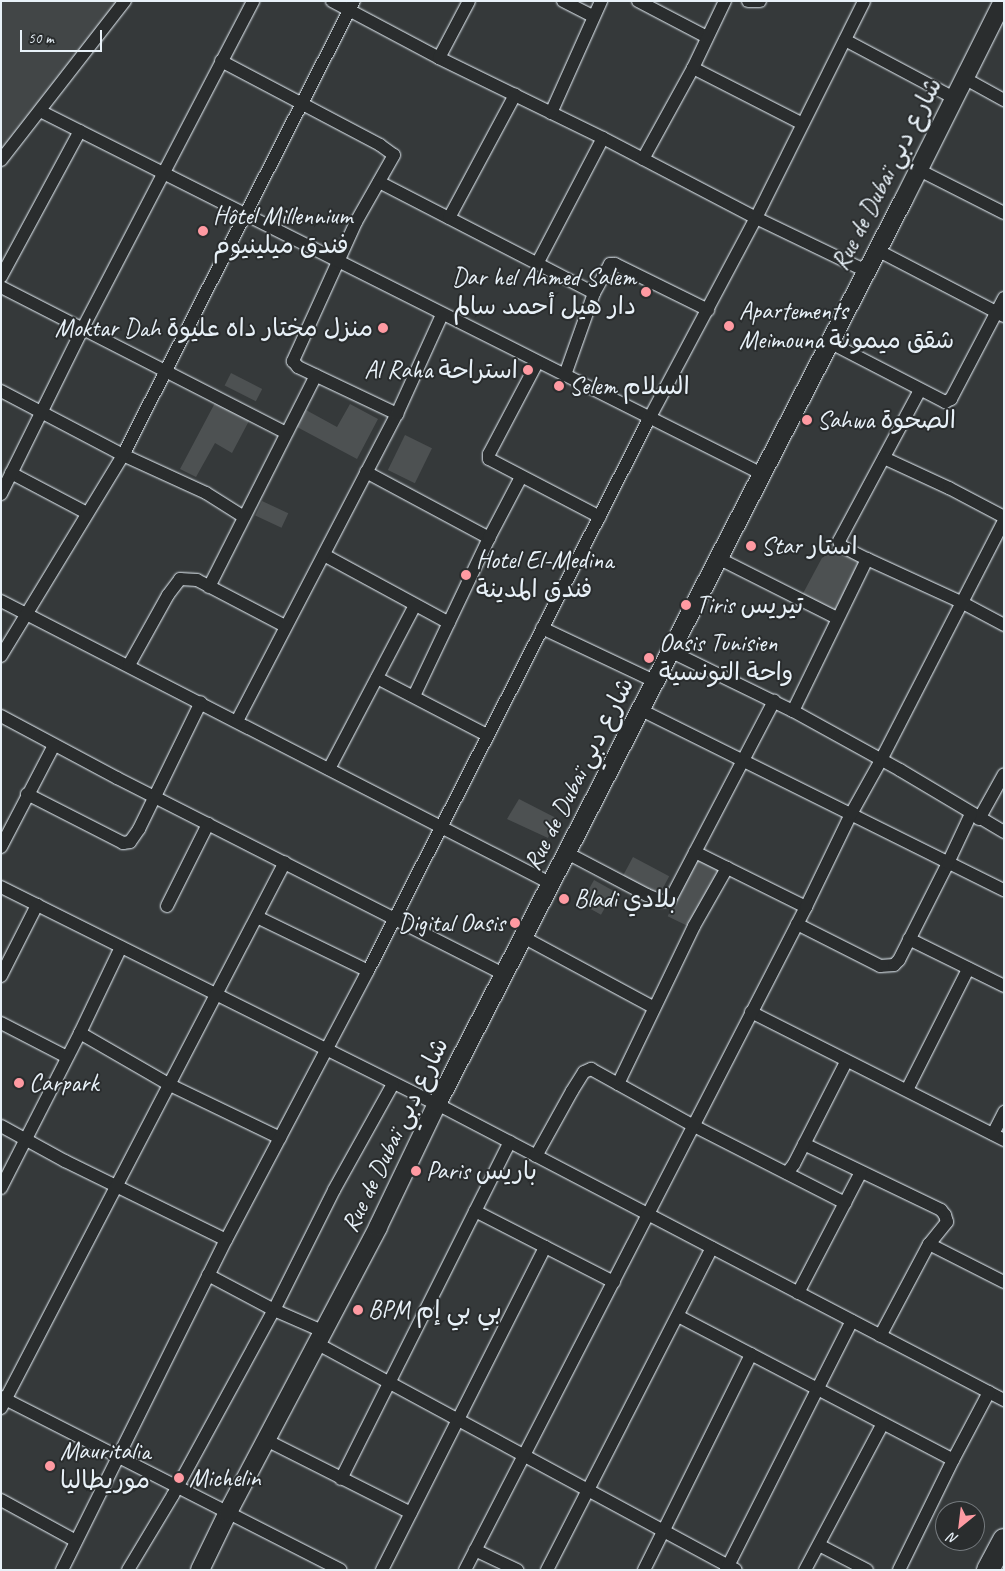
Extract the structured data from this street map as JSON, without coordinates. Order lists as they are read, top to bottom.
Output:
{
  "streets": {
    "street": ["Rue de Dubaï شارع دبي"]
  },
  "places": [
    "Hôtel Millennium فندق ميلينيوم",
    "Dar hel Ahmed Salem دار هيل أحمد سالم",
    "Apartements Meimouna شقق ميمونة",
    "Moktar Dah منزل مختار داه عليوة",
    "Al Raha استراحة",
    "Selem السلام",
    "Sahwa الصحوة",
    "Star استار",
    "Hotel El-Medina فندق المدينة",
    "Tiris تيريس",
    "Oasis Tunisien واحة التونسية",
    "Bladi بلادي",
    "Digital Oasis",
    "Carpark",
    "Paris باريس",
    "BPM بي بي إم",
    "Mauritalia موريطاليا",
    "Michelin"
  ],
  "scale_bar": "50 m",
  "north": "bottom left"
}
